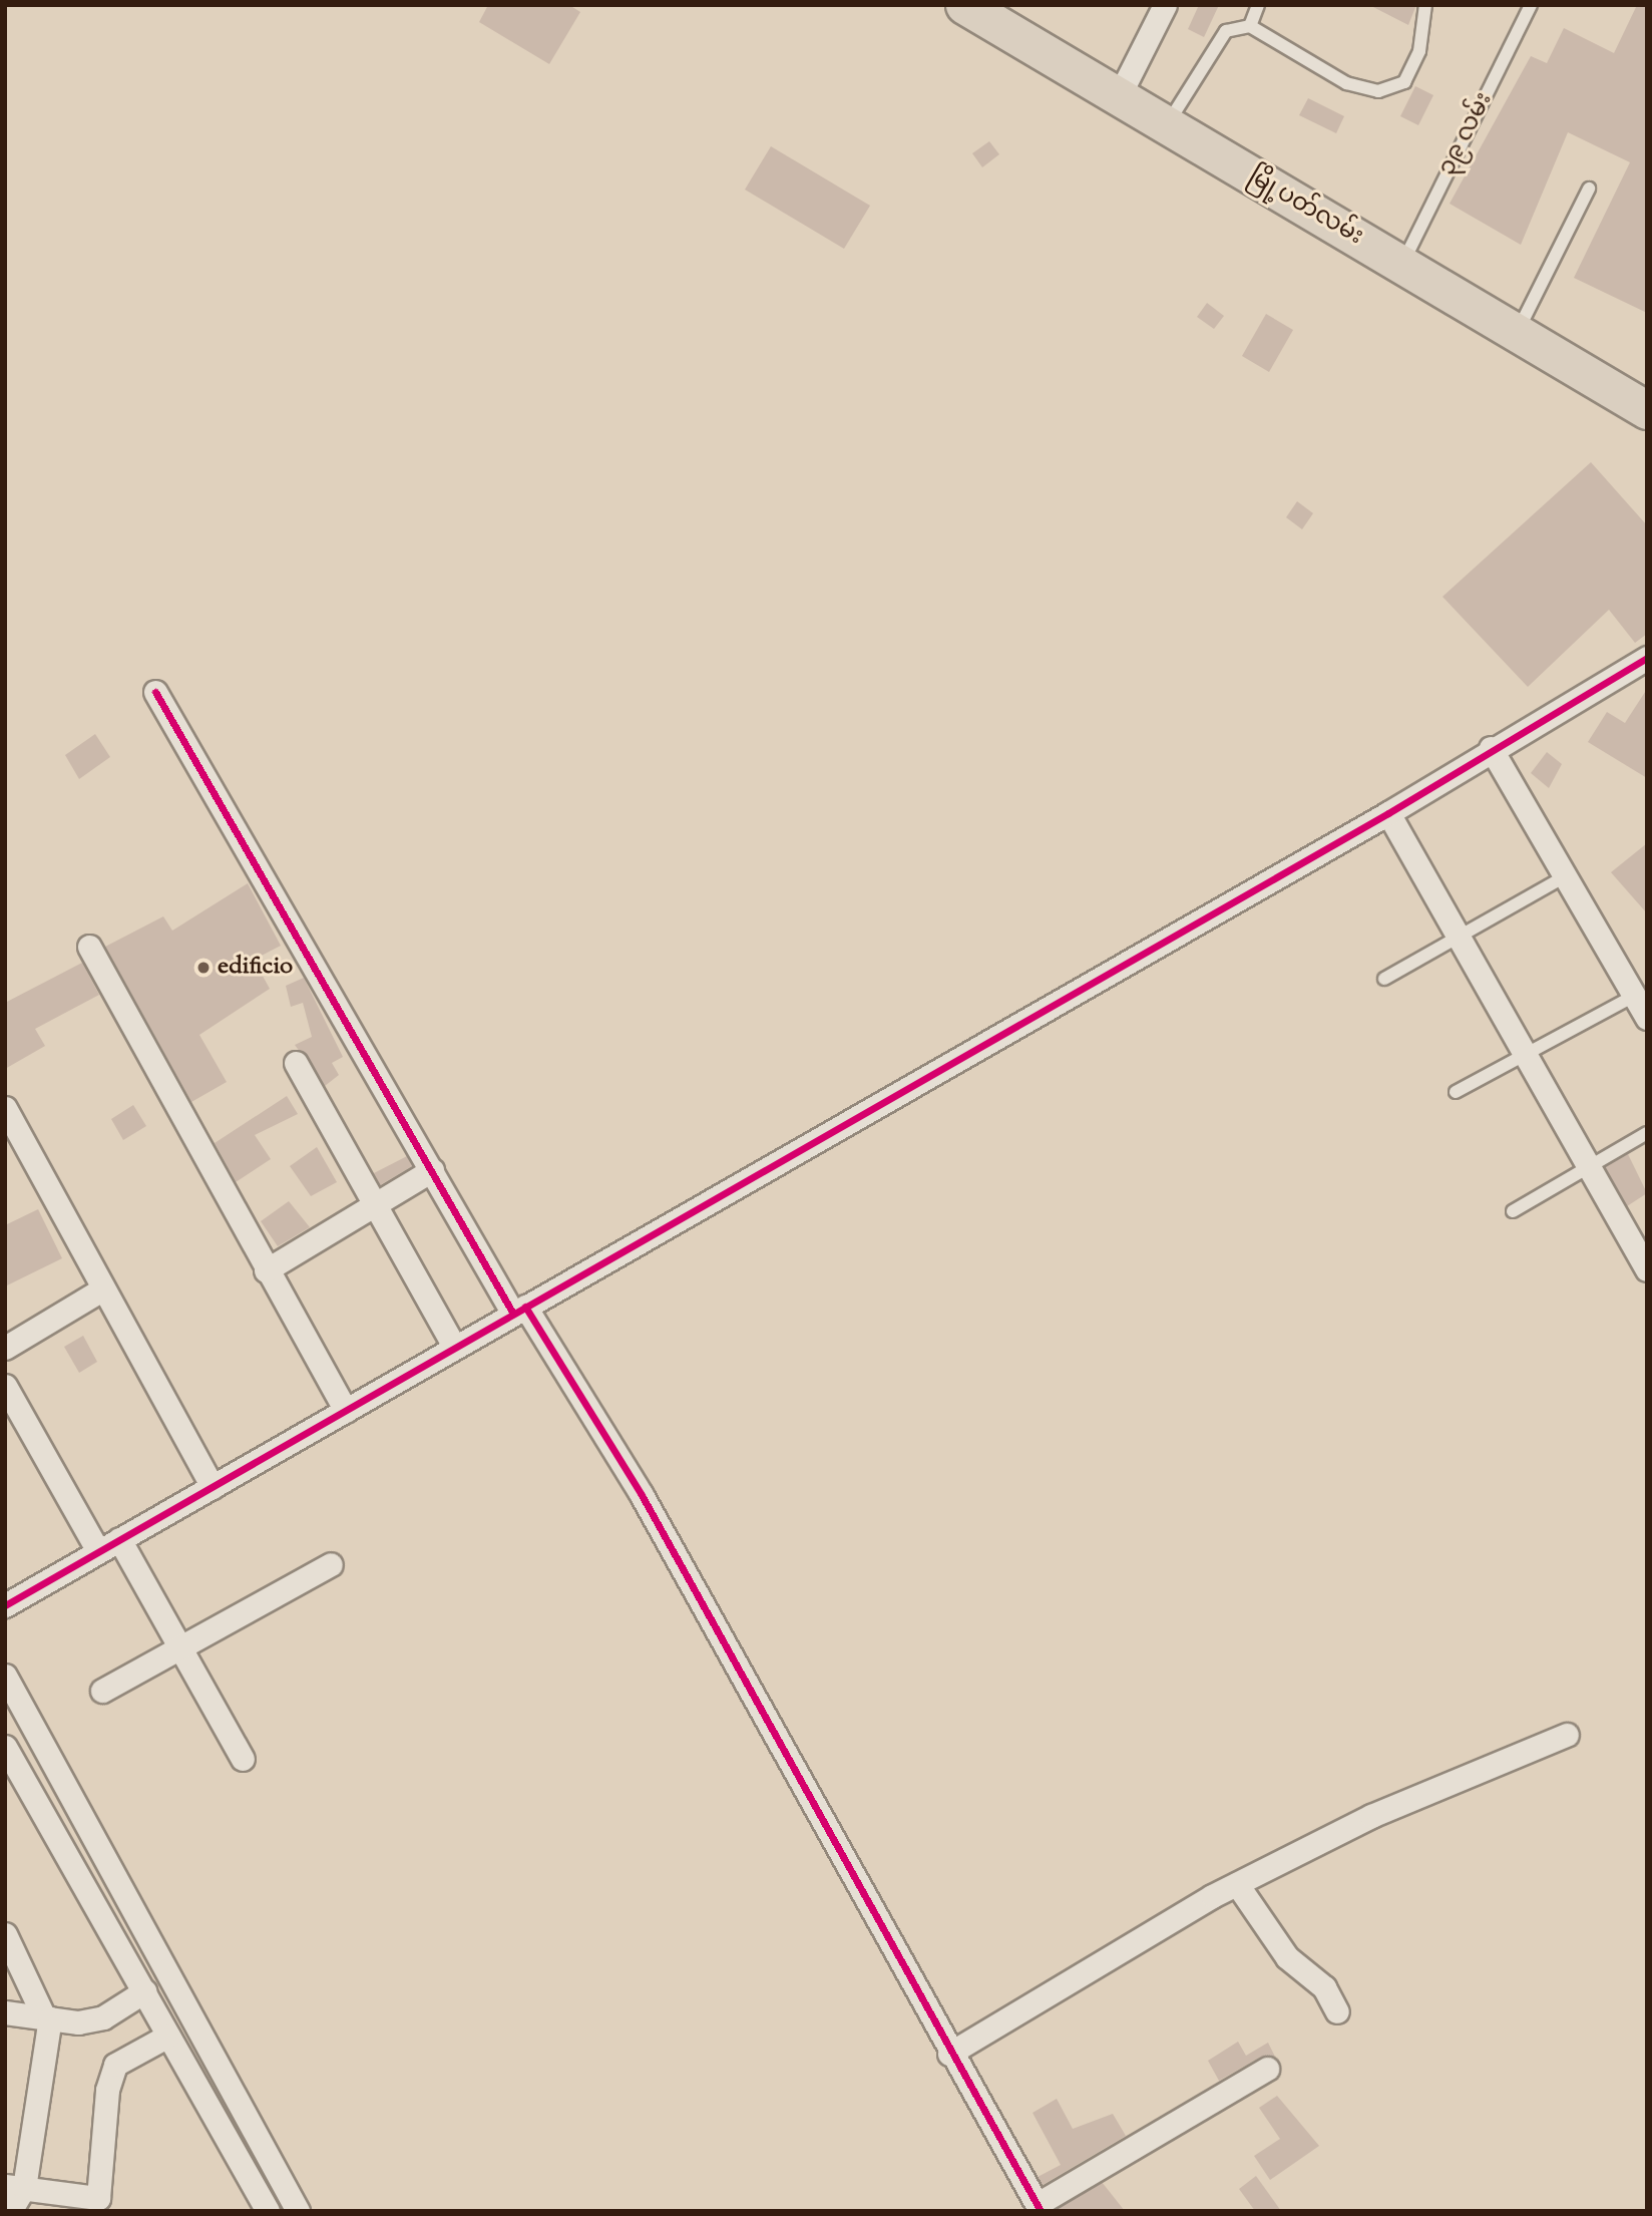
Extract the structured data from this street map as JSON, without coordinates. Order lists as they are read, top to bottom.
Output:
{
  "streets": {
    "main road": ["မြို့ပတ်လမ်း"],
    "lane": ["၃၉ လမ်း"]
  },
  "crossings": [
    ["၃၉ လမ်း", "မြို့ပတ်လမ်း"]
  ],
  "places": ["edificio"]
}
